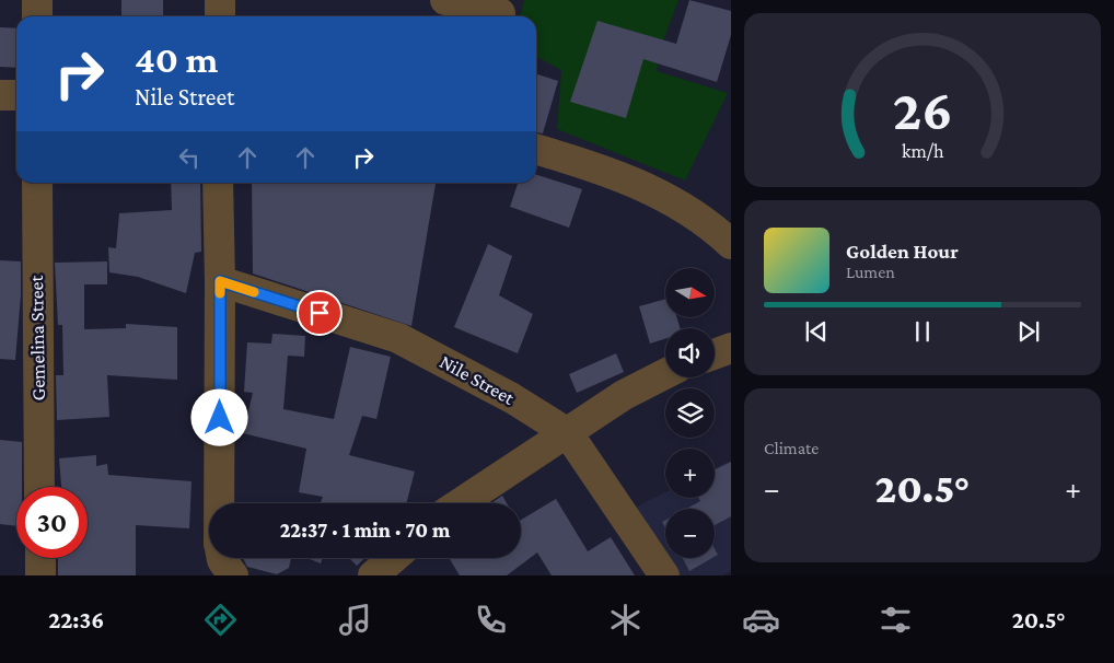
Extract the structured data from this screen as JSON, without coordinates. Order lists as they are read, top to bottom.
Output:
{
  "streets": {
    "street": ["Gemelina Street", "Nile Street"]
  },
  "north": "right",
  "page": {
    "turn": ["40 m", "Nile Street"],
    "song": ["Golden Hour", "Lumen"],
    "map_buttons": ["+", "−"],
    "tile": "Climate",
    "heat": ["−", "20.5°", "+"],
    "limit": "30",
    "trip": "22:37 · 1 min · 70 m",
    "tabs": ["22:36", "20.5°"],
    "gauge": ["26", "km/h"]
  }
}
